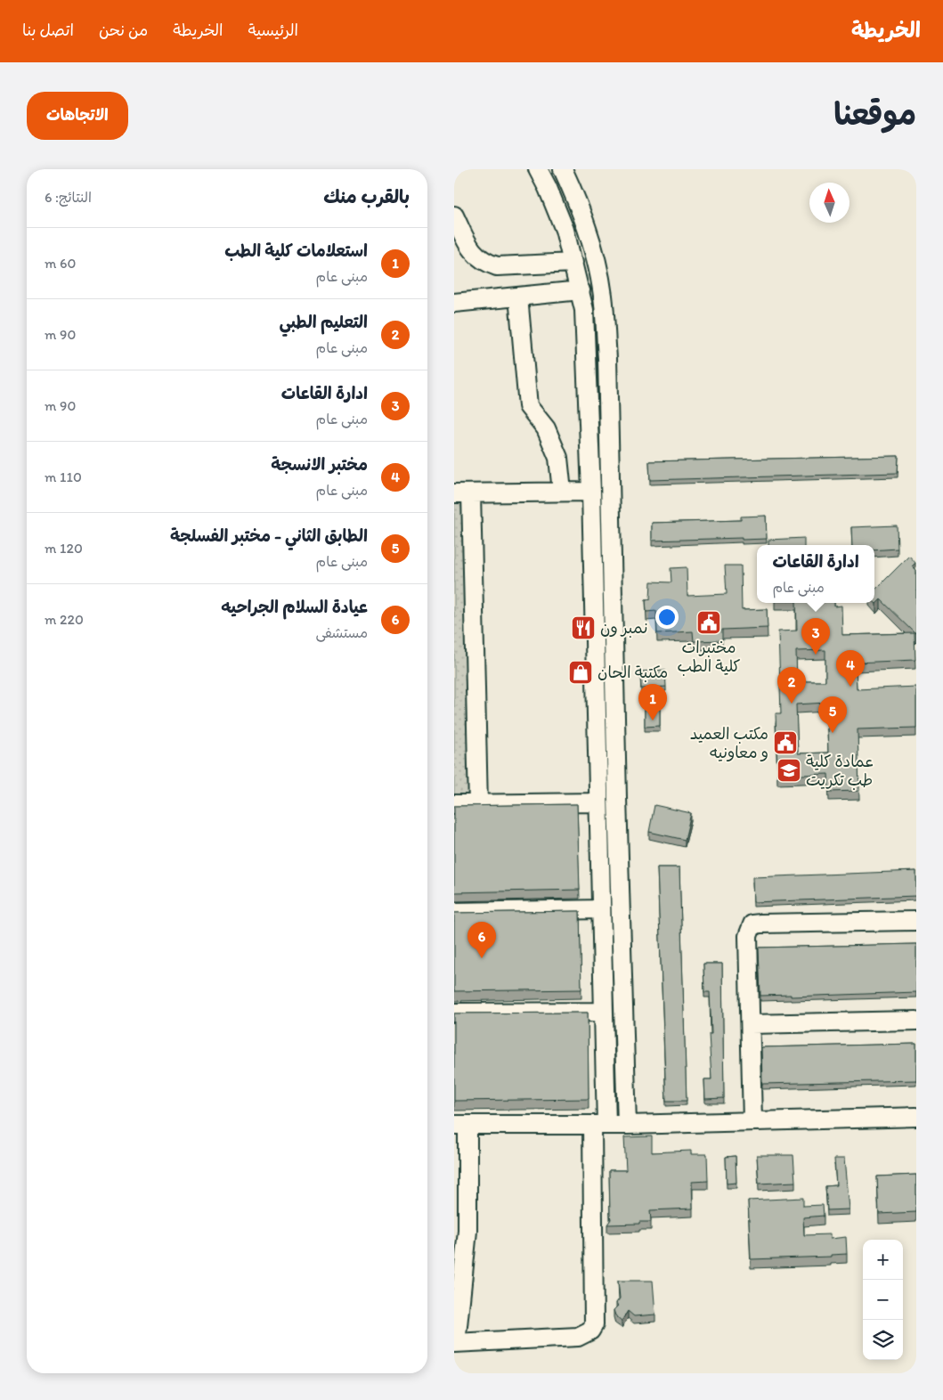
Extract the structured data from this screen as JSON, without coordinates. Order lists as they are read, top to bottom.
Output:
{
  "places": {
    "public building": ["مختبرات كلية الطب", "مكتب العميد و معاونيه"],
    "restaurant": ["نمبر ون"],
    "shop": ["مكتبة الحان"],
    "school or university": ["عمادة كلية طب تكريت"]
  },
  "north": "top",
  "page": {
    "header": "الخريطة",
    "nav": [
      "الرئيسية",
      "الخريطة",
      "من نحن",
      "اتصل بنا"
    ],
    "title": "موقعنا",
    "buttons": "الاتجاهات",
    "heading": ["بالقرب منك", "النتائج: 6"],
    "list": [
      {
        "mark": "1",
        "name": "استعلامات كلية الطب",
        "note": "مبنى عام",
        "value": "60 m"
      },
      {
        "mark": "2",
        "name": "التعليم الطبي",
        "note": "مبنى عام",
        "value": "90 m"
      },
      {
        "mark": "3",
        "name": "ادارة القاعات",
        "note": "مبنى عام",
        "value": "90 m"
      },
      {
        "mark": "4",
        "name": "مختبر الانسجة",
        "note": "مبنى عام",
        "value": "110 m"
      },
      {
        "mark": "5",
        "name": "الطابق الثاني - مختبر الفسلجة",
        "note": "مبنى عام",
        "value": "120 m"
      },
      {
        "mark": "6",
        "name": "عيادة السلام الجراحيه",
        "note": "مستشفى",
        "value": "220 m"
      }
    ],
    "popup": ["ادارة القاعات", "مبنى عام"],
    "pins": [
      "3",
      "4",
      "2",
      "1",
      "5",
      "6"
    ],
    "map_buttons": ["+", "−"]
  }
}
